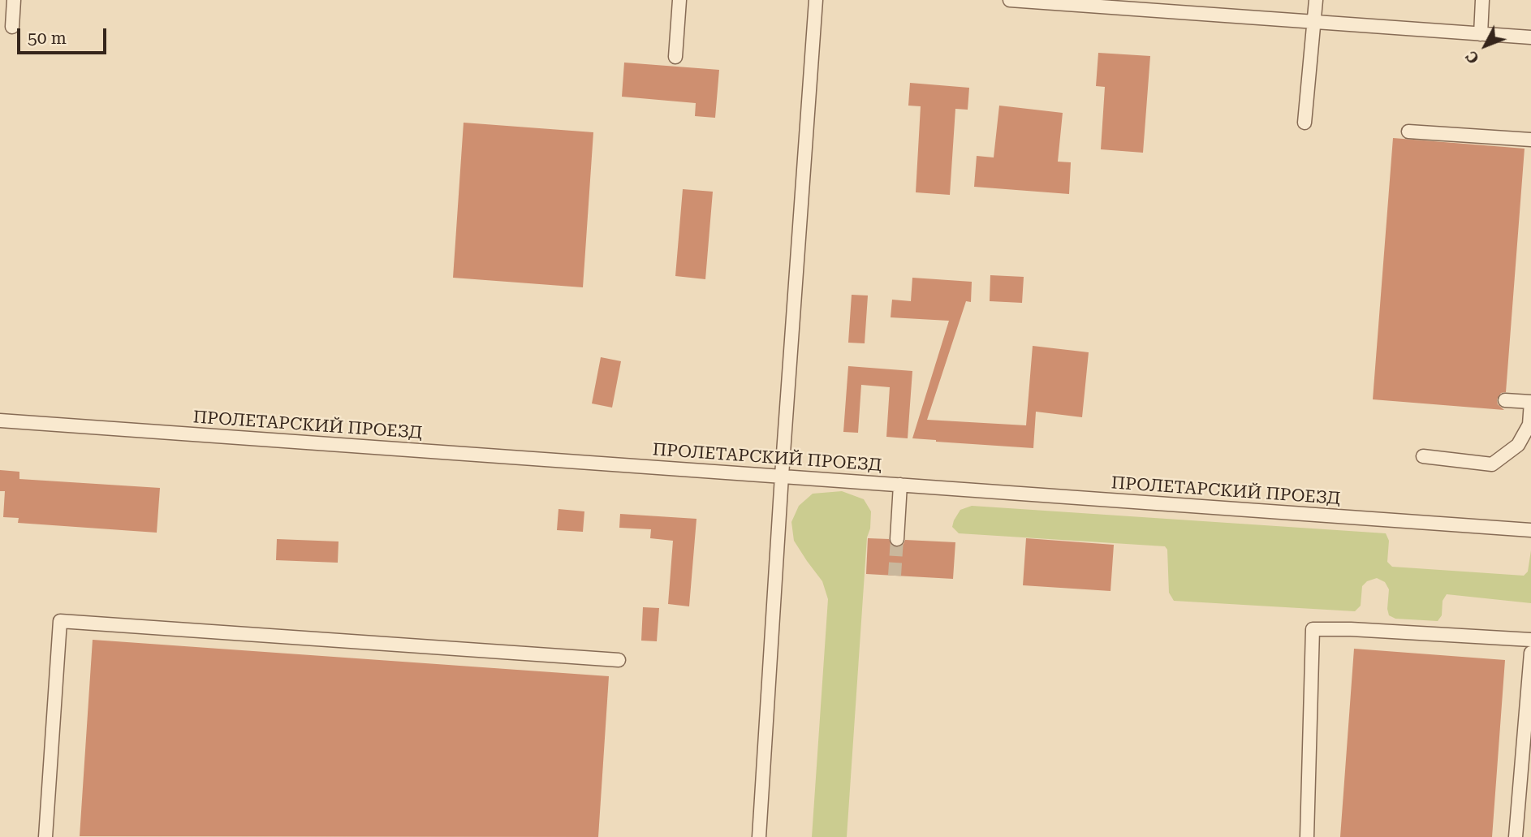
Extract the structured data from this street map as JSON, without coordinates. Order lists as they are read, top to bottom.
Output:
{
  "streets": {
    "street": ["ПРОЛЕТАРСКИЙ ПРОЕЗД"]
  },
  "scale_bar": "50 m",
  "north": "bottom left"
}
